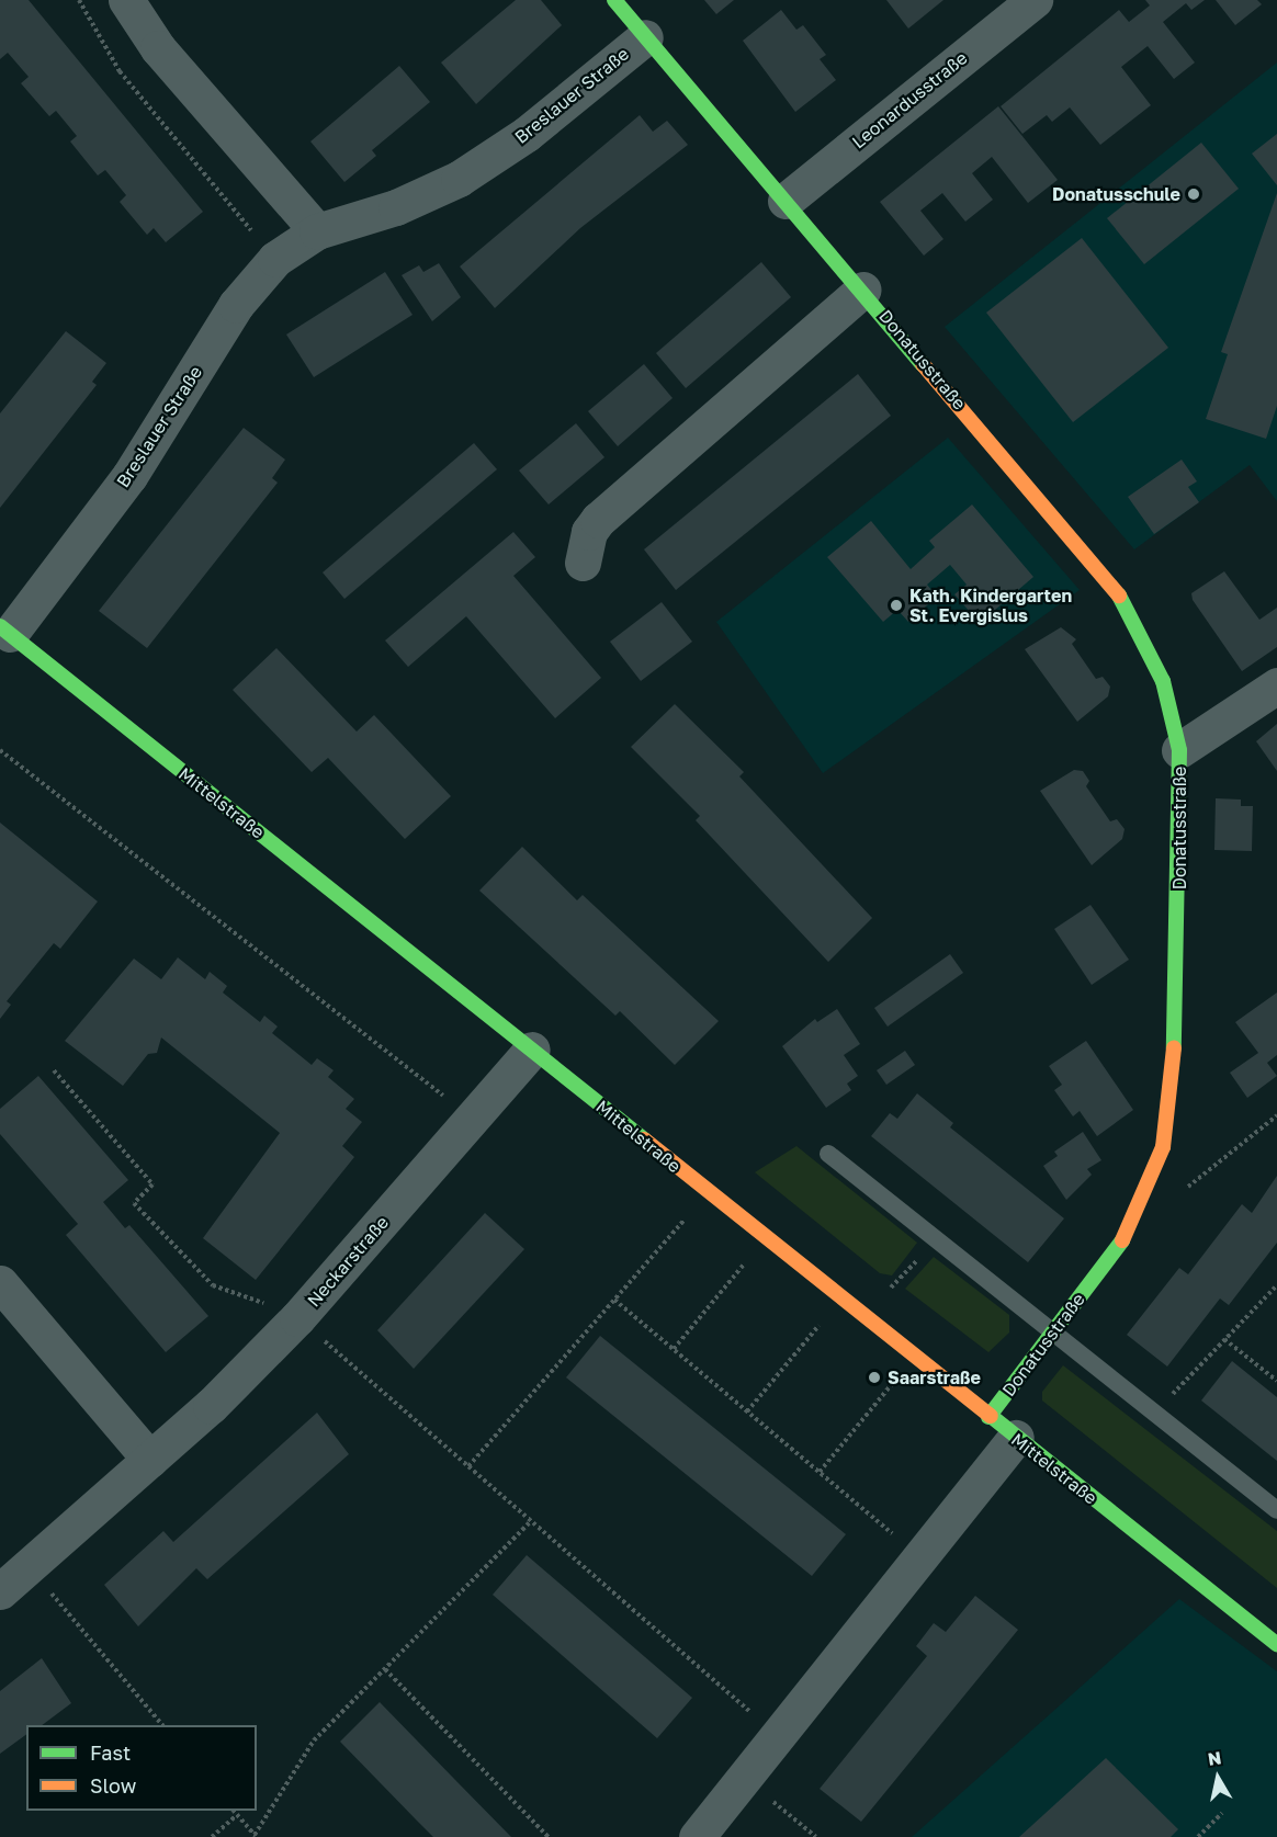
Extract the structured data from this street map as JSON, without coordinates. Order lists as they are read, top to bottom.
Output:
{
  "streets": {
    "street": [
      "Breslauer Straße",
      "Leonardusstraße",
      "Donatusstraße",
      "Mittelstraße",
      "Neckarstraße"
    ]
  },
  "crossings": [
    ["Breslauer Straße", "Donatusstraße"],
    ["Breslauer Straße", "Mittelstraße"],
    ["Leonardusstraße", "Donatusstraße"],
    ["Donatusstraße", "Mittelstraße"],
    ["Mittelstraße", "Neckarstraße"]
  ],
  "places": ["Donatusschule", "Kath. Kindergarten St. Evergislus", "Saarstraße"],
  "legend": ["Fast", "Slow"],
  "north": "top"
}
